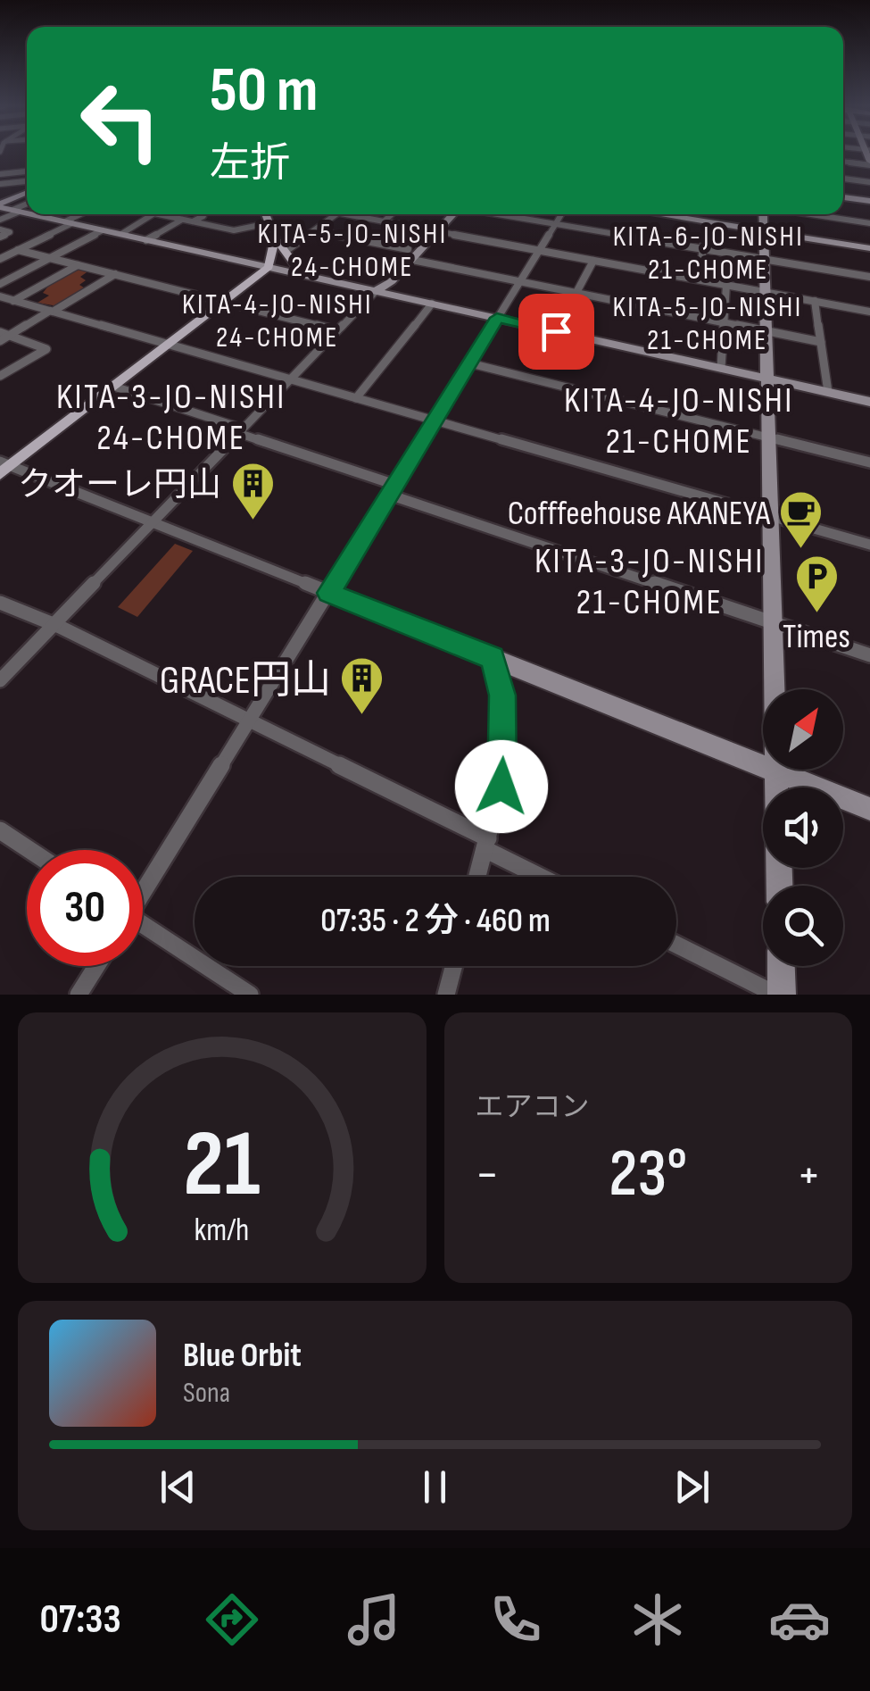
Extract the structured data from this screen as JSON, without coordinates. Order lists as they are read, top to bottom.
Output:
{
  "districts": [
    "KITA-5-JO-NISHI 24-CHOME",
    "KITA-6-JO-NISHI 21-CHOME",
    "KITA-4-JO-NISHI 24-CHOME",
    "KITA-5-JO-NISHI 21-CHOME",
    "KITA-3-JO-NISHI 24-CHOME",
    "KITA-4-JO-NISHI 21-CHOME",
    "KITA-3-JO-NISHI 21-CHOME"
  ],
  "places": {
    "building": ["クオーレ円山", "GRACE円山"],
    "cafe": ["Cofffeehouse AKANEYA"],
    "parking": ["Times"]
  },
  "north": "top right",
  "page": {
    "turn": ["50 m", "左折"],
    "limit": "30",
    "trip": "07:35 · 2 分 · 460 m",
    "tile": "エアコン",
    "heat": ["−", "23°", "+"],
    "song": ["Blue Orbit", "Sona"],
    "tabs": "07:33",
    "gauge": ["21", "km/h"]
  }
}
